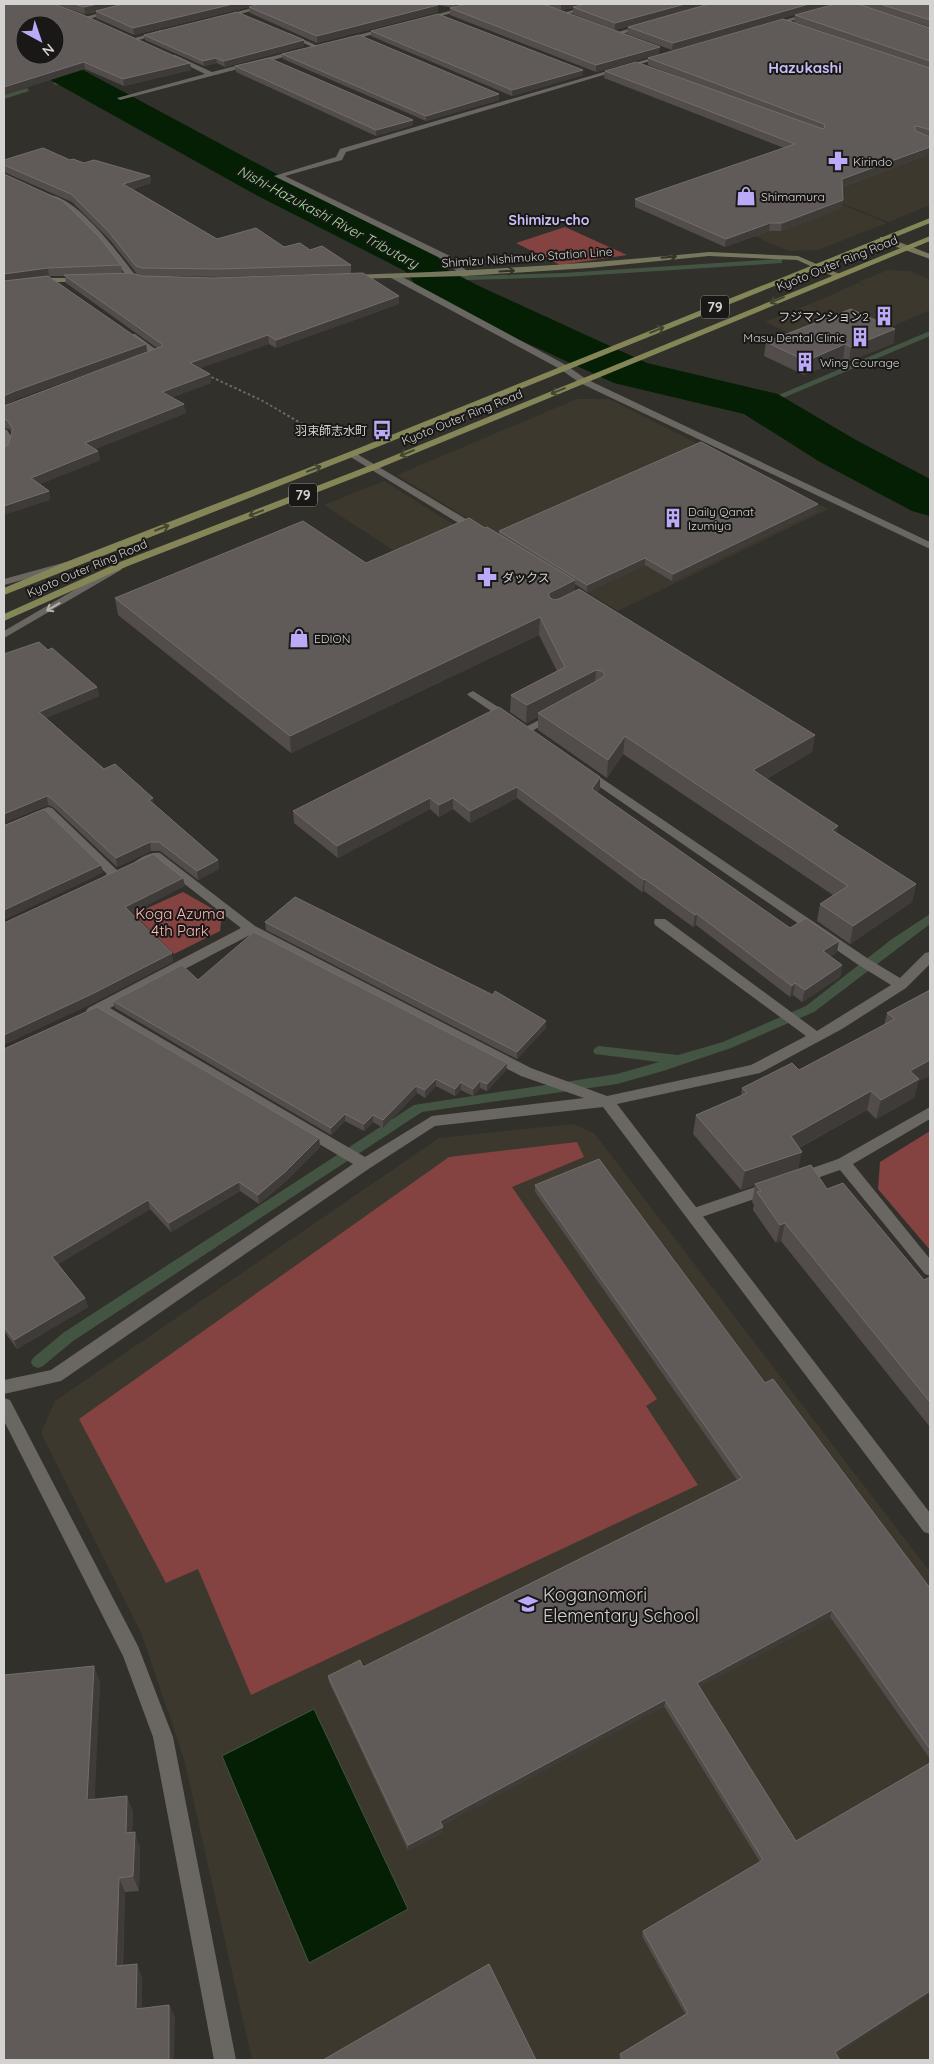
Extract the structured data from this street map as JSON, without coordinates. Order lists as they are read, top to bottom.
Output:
{
  "streets": {
    "main road": ["Shimizu Nishimuko Station Line", "Kyoto Outer Ring Road", "79"]
  },
  "crossings": [
    ["Shimizu Nishimuko Station Line", "Kyoto Outer Ring Road"]
  ],
  "one_way": ["Shimizu Nishimuko Station Line"],
  "districts": ["Hazukashi", "Shimizu-cho"],
  "water": ["Nishi-Hazukashi River Tributary"],
  "parks": ["Koga Azuma 4th Park"],
  "places": {
    "pharmacy": ["Kirindo", "ダックス"],
    "shop": ["Shimamura", "EDION"],
    "building": [
      "フジマンション2",
      "Masu Dental Clinic",
      "Wing Courage",
      "Daily Qanat Izumiya"
    ],
    "bus stop": ["羽束師志水町"],
    "school or university": ["Koganomori Elementary School"]
  },
  "north": "bottom right"
}
